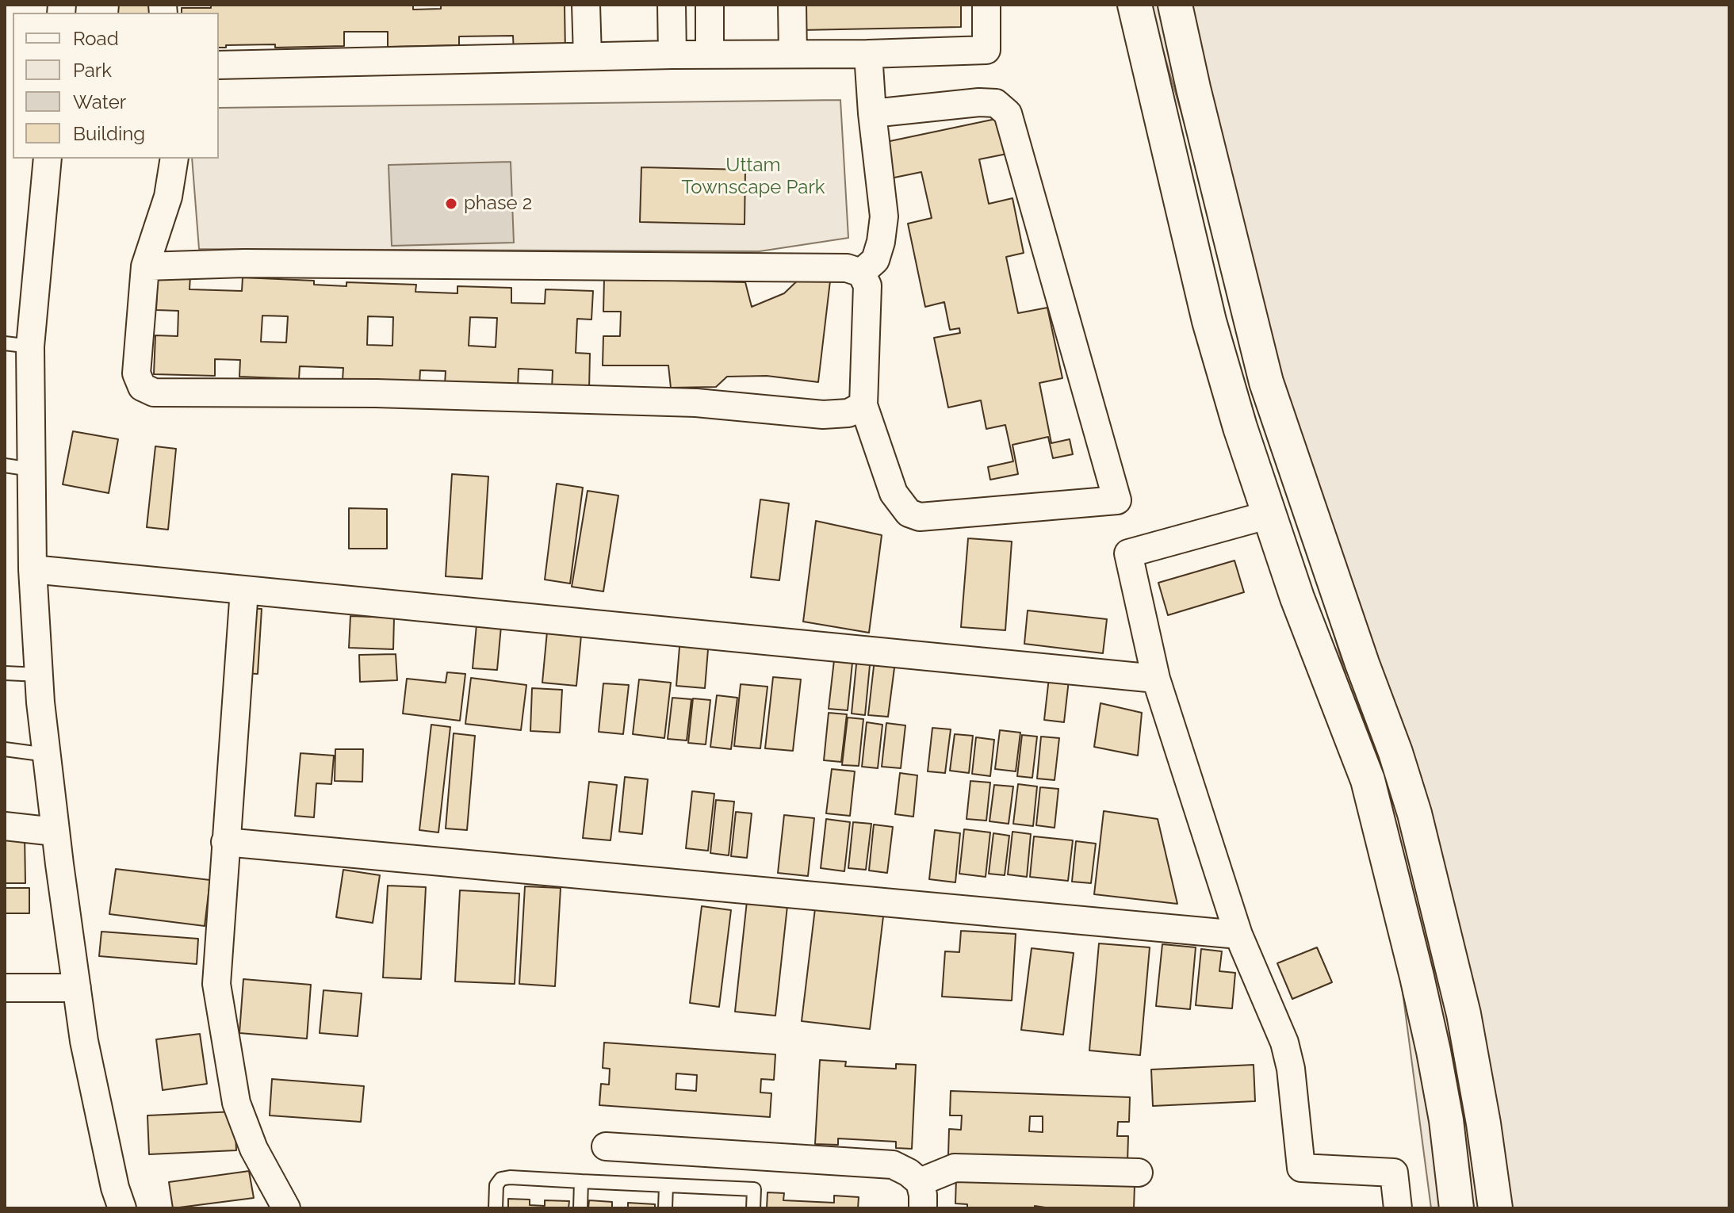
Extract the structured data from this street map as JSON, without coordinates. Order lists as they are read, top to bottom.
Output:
{
  "parks": ["Uttam Townscape Park"],
  "places": ["phase 2"],
  "legend": [
    "Road",
    "Park",
    "Water",
    "Building"
  ]
}
